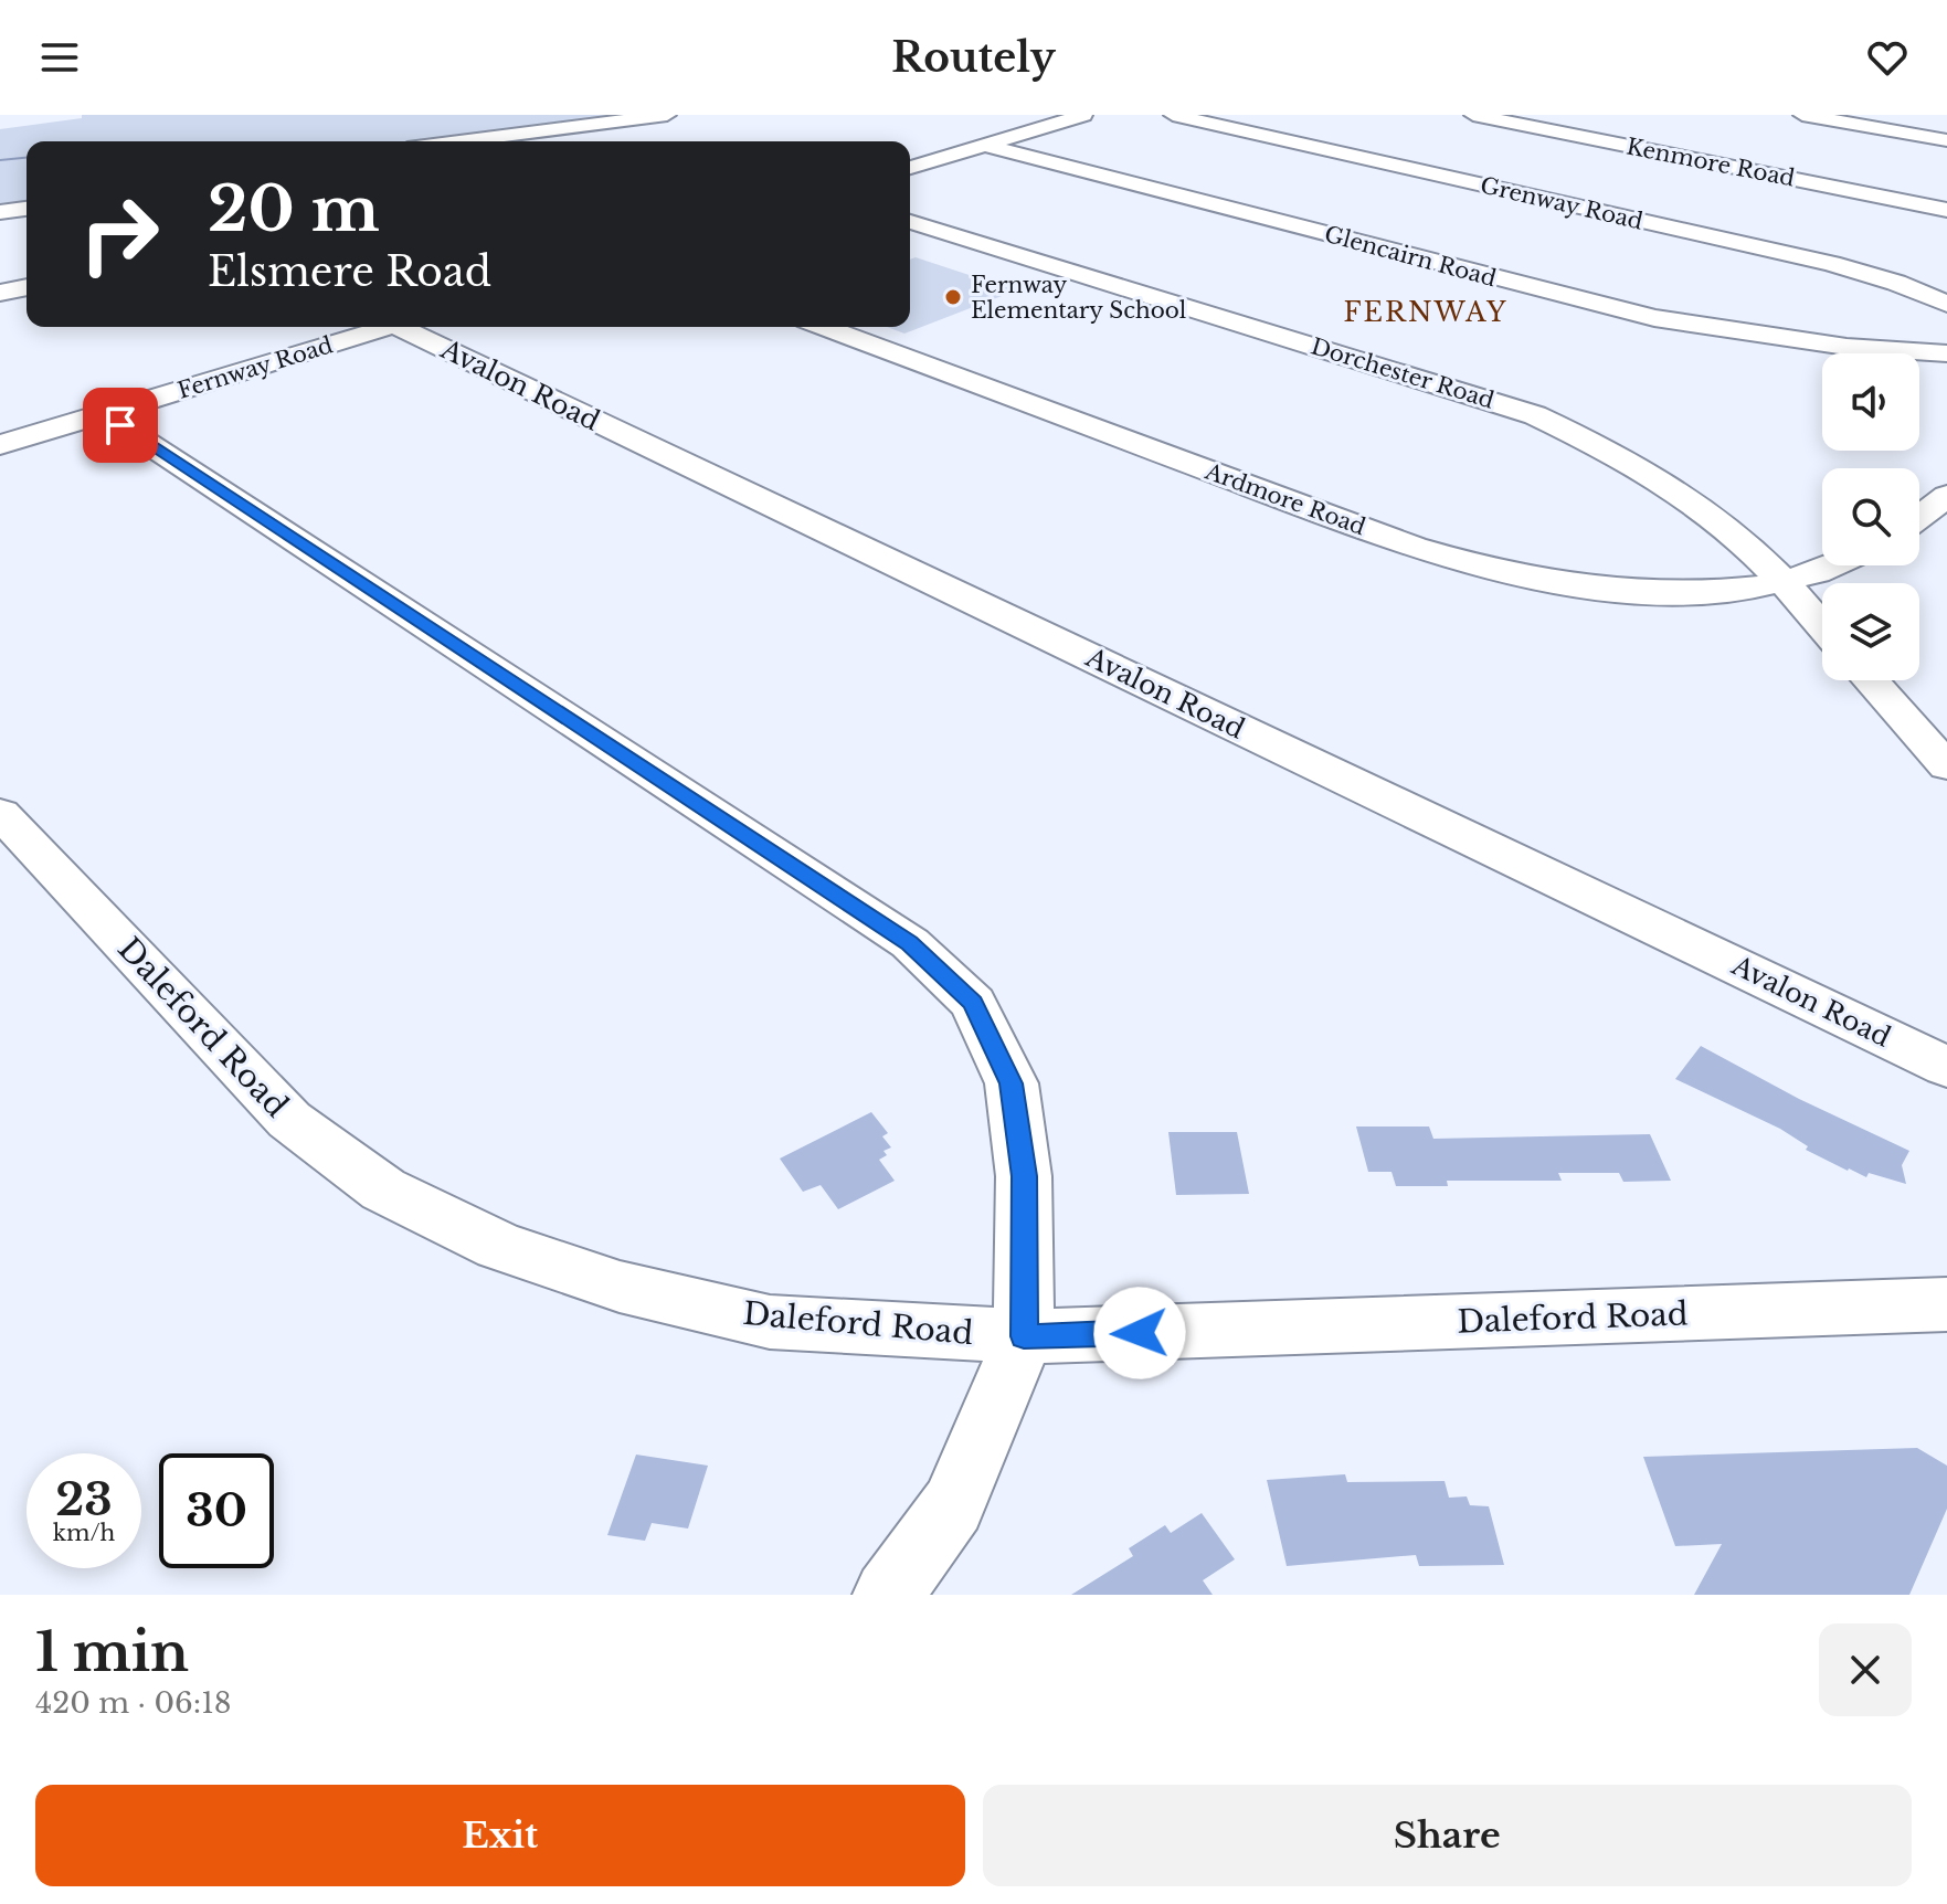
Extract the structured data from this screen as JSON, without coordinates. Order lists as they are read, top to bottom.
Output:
{
  "streets": {
    "street": [
      "Kenmore Road",
      "Grenway Road",
      "Glencairn Road",
      "Fernway Road",
      "Dorchester Road",
      "Avalon Road",
      "Ardmore Road",
      "Daleford Road"
    ]
  },
  "crossings": [
    ["Dorchester Road", "Ardmore Road"]
  ],
  "districts": ["FERNWAY"],
  "places": ["Fernway Elementary School"],
  "page": {
    "header": "Routely",
    "turn": ["20 m", "Elsmere Road"],
    "speed": "23 km/h",
    "limit": "30",
    "heading": ["1 min", "420 m · 06:18"],
    "buttons": ["Exit", "Share"]
  }
}
